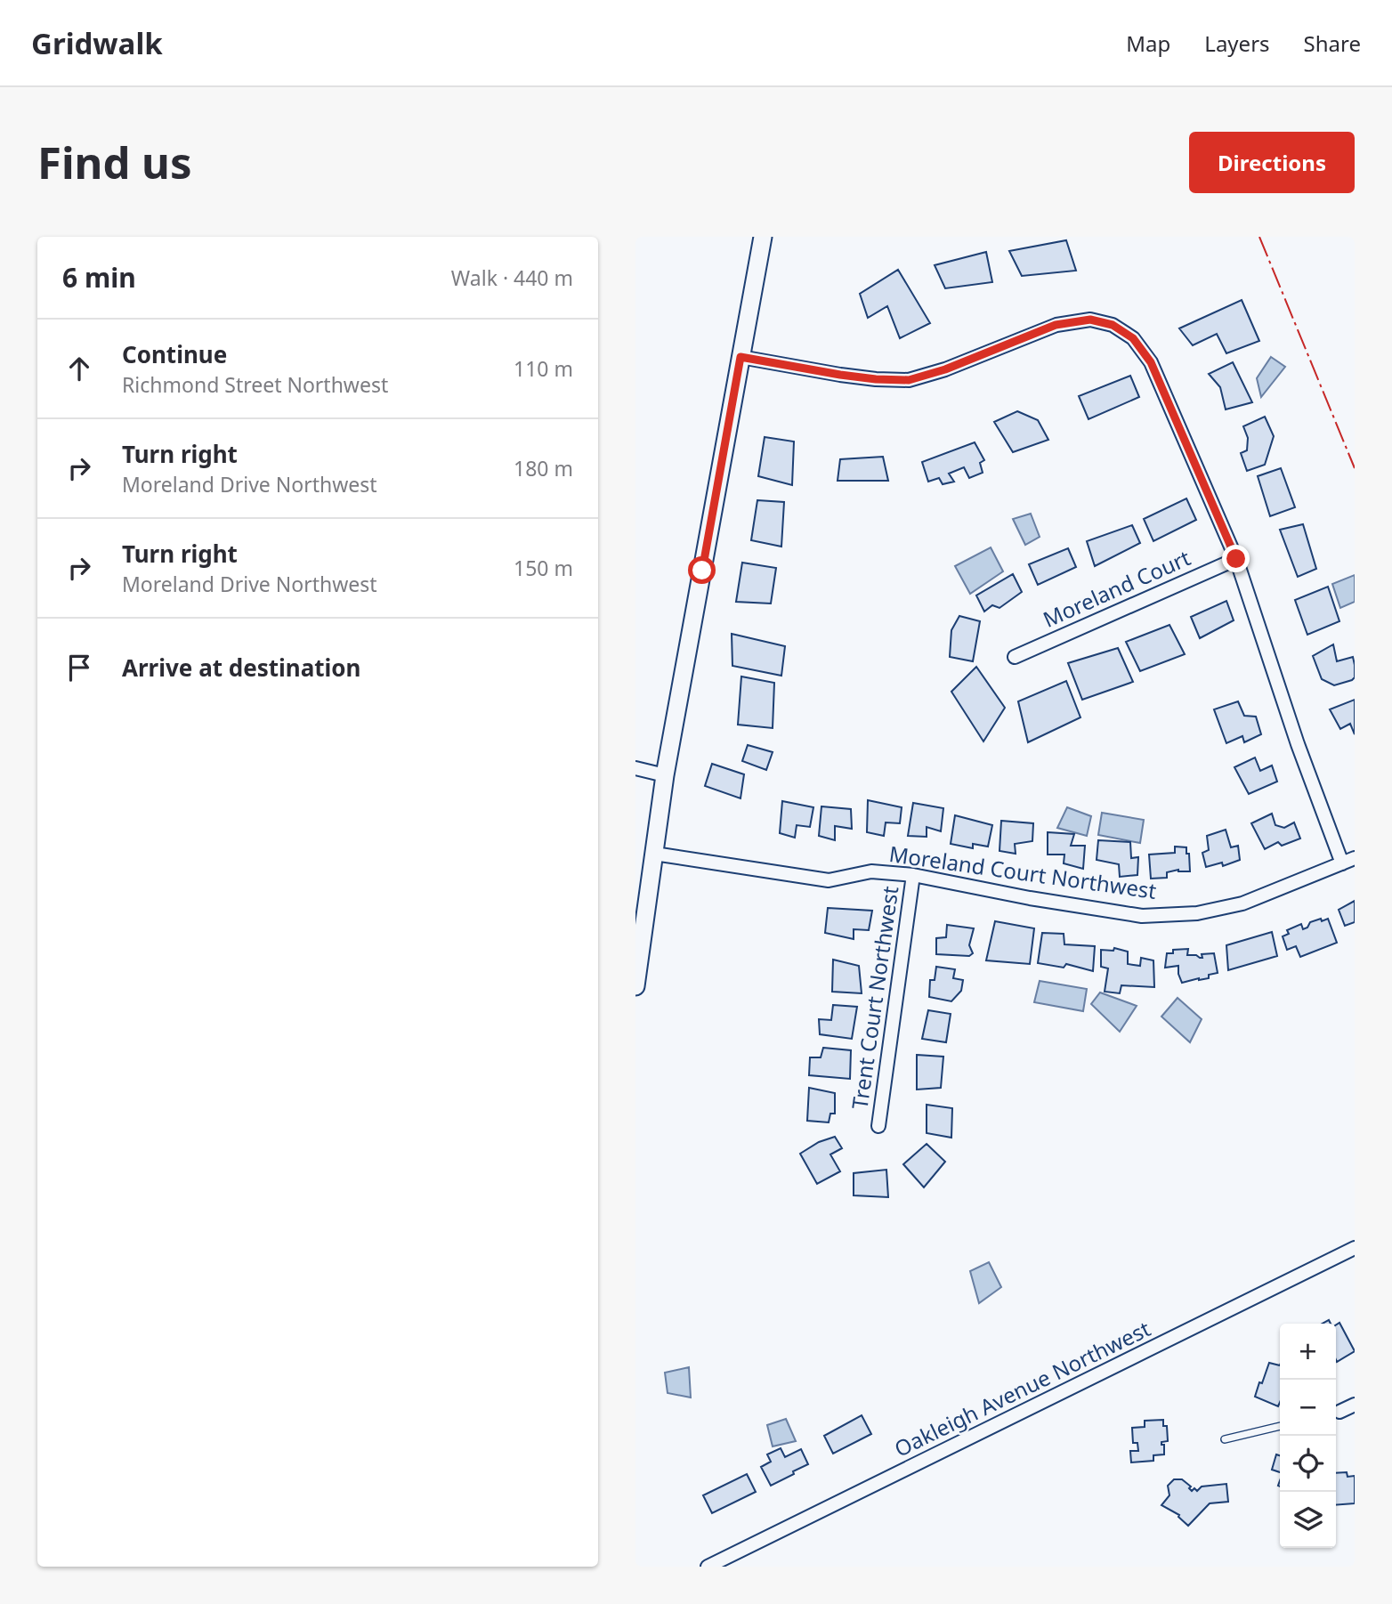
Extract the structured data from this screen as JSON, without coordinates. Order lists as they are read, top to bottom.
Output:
{
  "streets": {
    "street": [
      "Moreland Court",
      "Moreland Court Northwest",
      "Trent Court Northwest",
      "Oakleigh Avenue Northwest"
    ]
  },
  "crossings": [
    ["Moreland Court Northwest", "Trent Court Northwest"]
  ],
  "page": {
    "header": "Gridwalk",
    "nav": ["Map", "Layers", "Share"],
    "buttons": "Directions",
    "title": "Find us",
    "heading": ["6 min", "Walk · 440 m"],
    "list": [
      ["Continue", "Richmond Street Northwest", "110 m"],
      ["Turn right", "Moreland Drive Northwest", "180 m"],
      ["Turn right", "Moreland Drive Northwest", "150 m"],
      "Arrive at destination"
    ],
    "map_buttons": ["+", "−"]
  }
}
